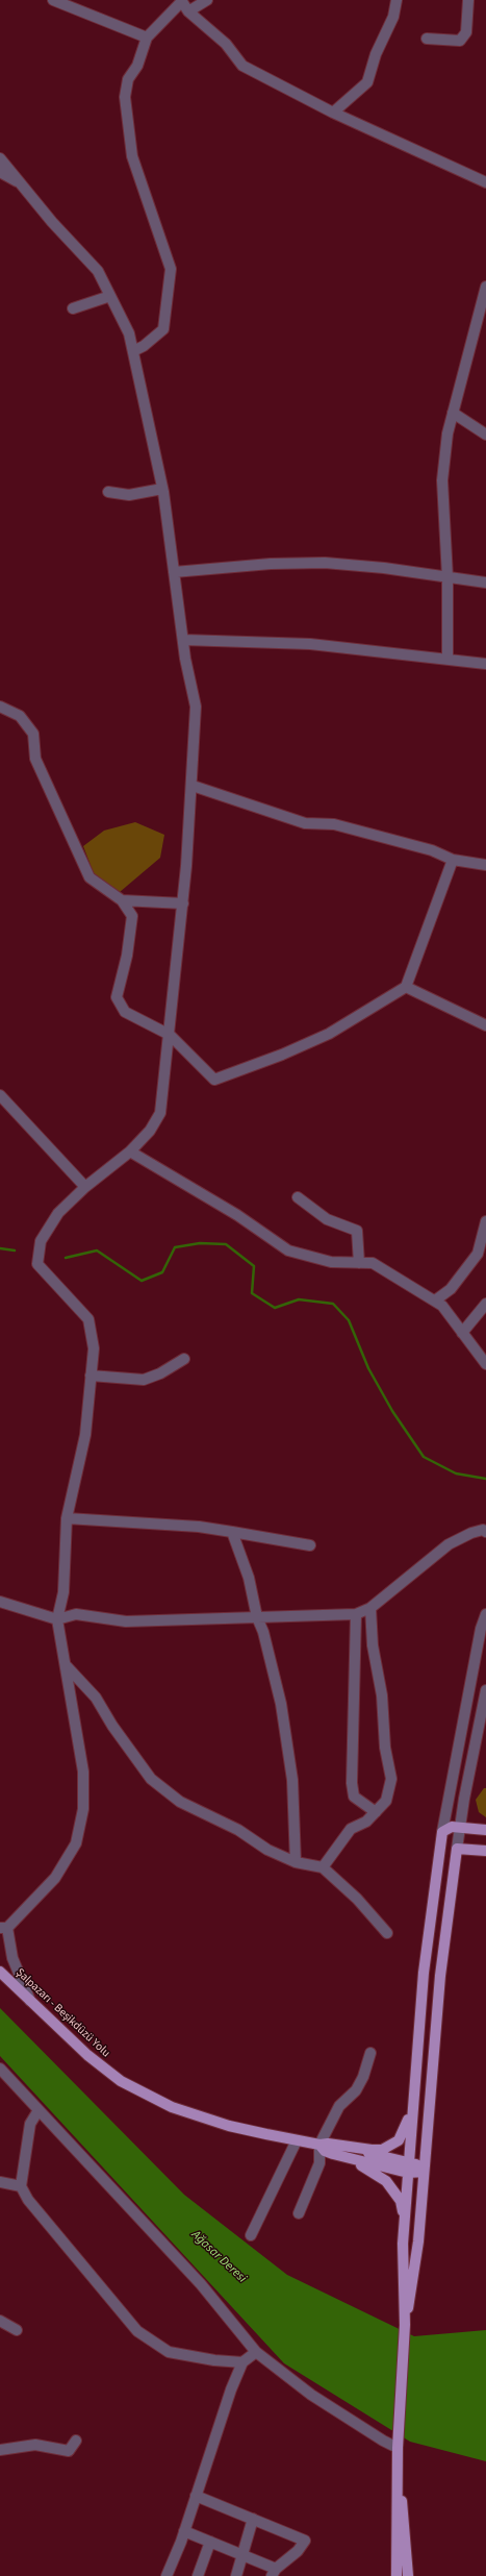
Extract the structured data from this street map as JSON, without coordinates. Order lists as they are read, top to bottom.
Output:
{
  "streets": {
    "main road": ["Şalpazarı - Beşikdüzü Yolu"]
  },
  "water": ["Ağasar Deresi"]
}
